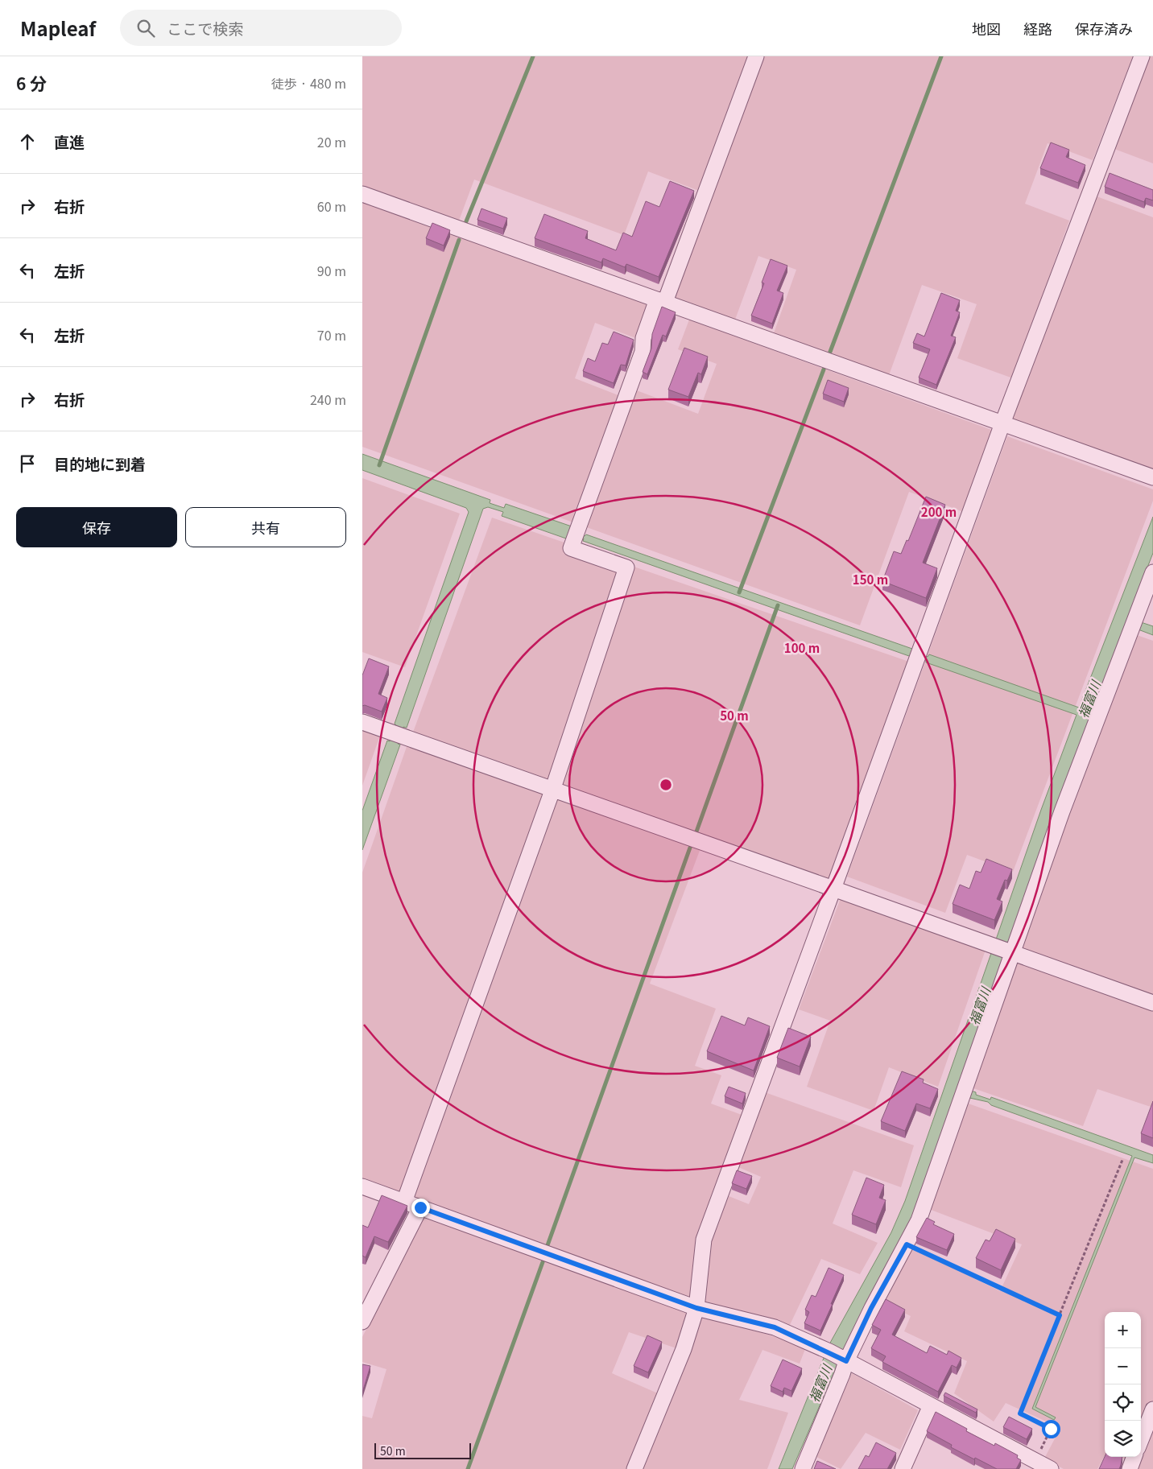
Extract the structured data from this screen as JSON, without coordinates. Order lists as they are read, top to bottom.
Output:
{
  "water": ["福富川"],
  "scale_bar": "50 m",
  "page": {
    "header": "Mapleaf",
    "search": "ここで検索",
    "nav": ["地図", "経路", "保存済み"],
    "heading": ["6 分", "徒歩 · 480 m"],
    "list": [
      ["直進", "20 m"],
      ["右折", "60 m"],
      ["左折", "90 m"],
      ["左折", "70 m"],
      ["右折", "240 m"],
      "目的地に到着"
    ],
    "buttons": ["保存", "共有"],
    "map_buttons": ["+", "−"],
    "scale": "50 m"
  },
  "rings": [
    "200 m",
    "150 m",
    "100 m",
    "50 m"
  ]
}
